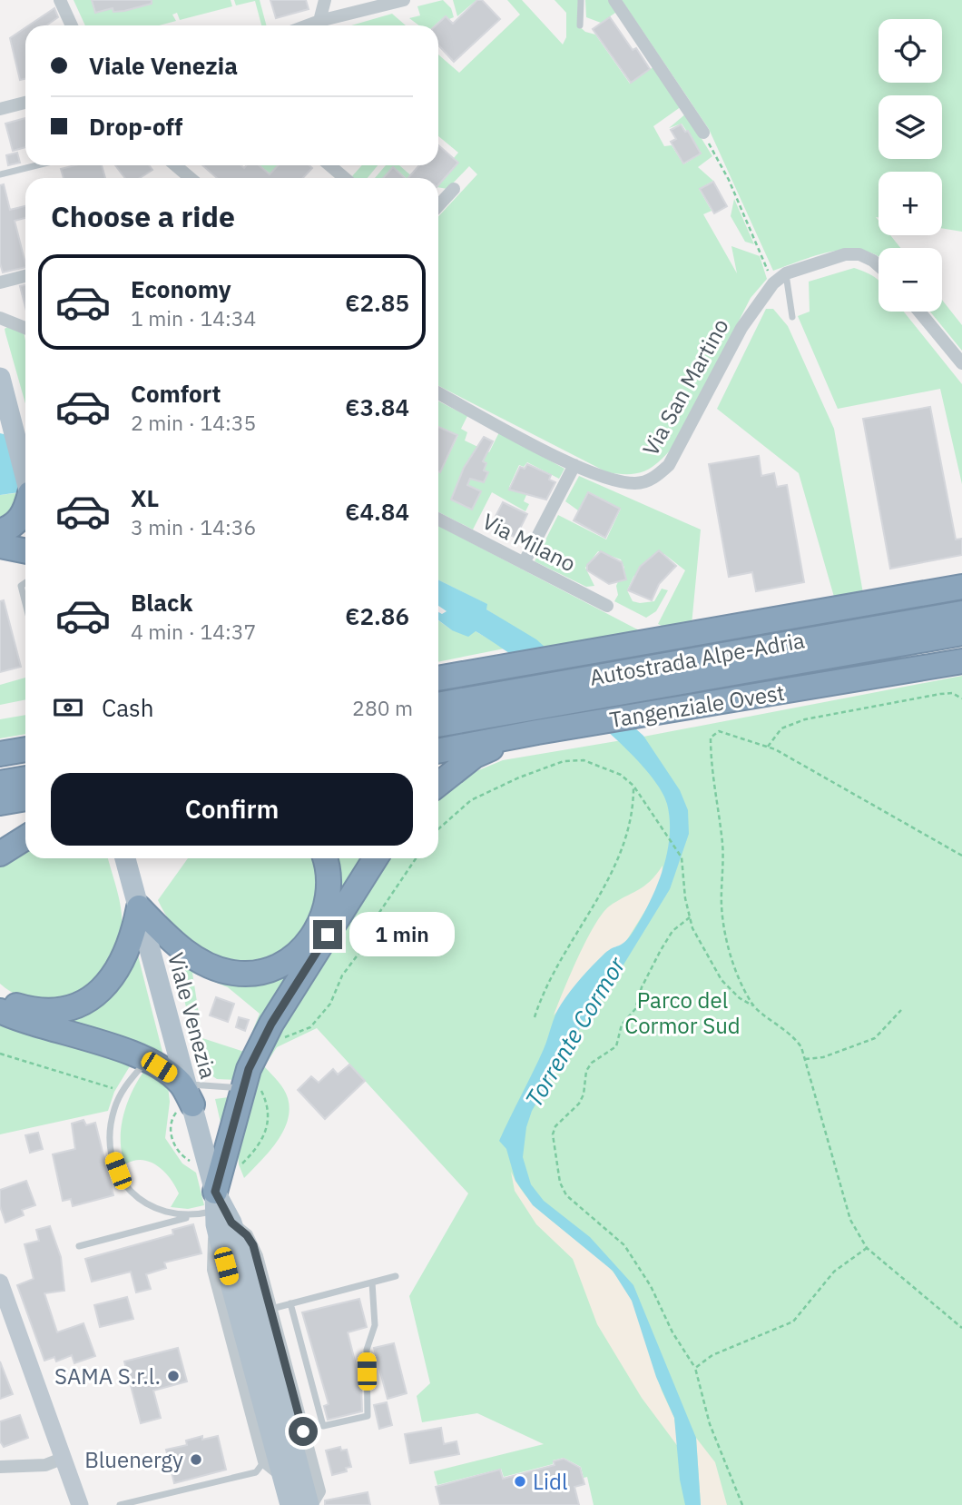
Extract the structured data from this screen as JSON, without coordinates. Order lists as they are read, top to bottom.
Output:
{
  "streets": {
    "highway": ["Autostrada Alpe-Adria", "Tangenziale Ovest"],
    "main road": ["Viale Venezia"],
    "street": ["Via San Martino", "Via Milano"]
  },
  "water": ["Torrente Cormor"],
  "parks": ["Parco del Cormor Sud"],
  "places": ["SAMA S.r.l.", "Bluenergy", "Lidl"],
  "page": {
    "map_buttons": ["+", "−"],
    "banner": ["Viale Venezia", "Drop-off"],
    "heading": "Choose a ride",
    "list": [
      {
        "name": "Economy",
        "note": "1 min · 14:34",
        "value": "€2.85"
      },
      {
        "name": "Comfort",
        "note": "2 min · 14:35",
        "value": "€3.84"
      },
      {
        "name": "XL",
        "note": "3 min · 14:36",
        "value": "€4.84"
      },
      {
        "name": "Black",
        "note": "4 min · 14:37",
        "value": "€2.86"
      }
    ],
    "pay": ["Cash", "280 m"],
    "buttons": "Confirm",
    "bubble": "1 min"
  }
}
